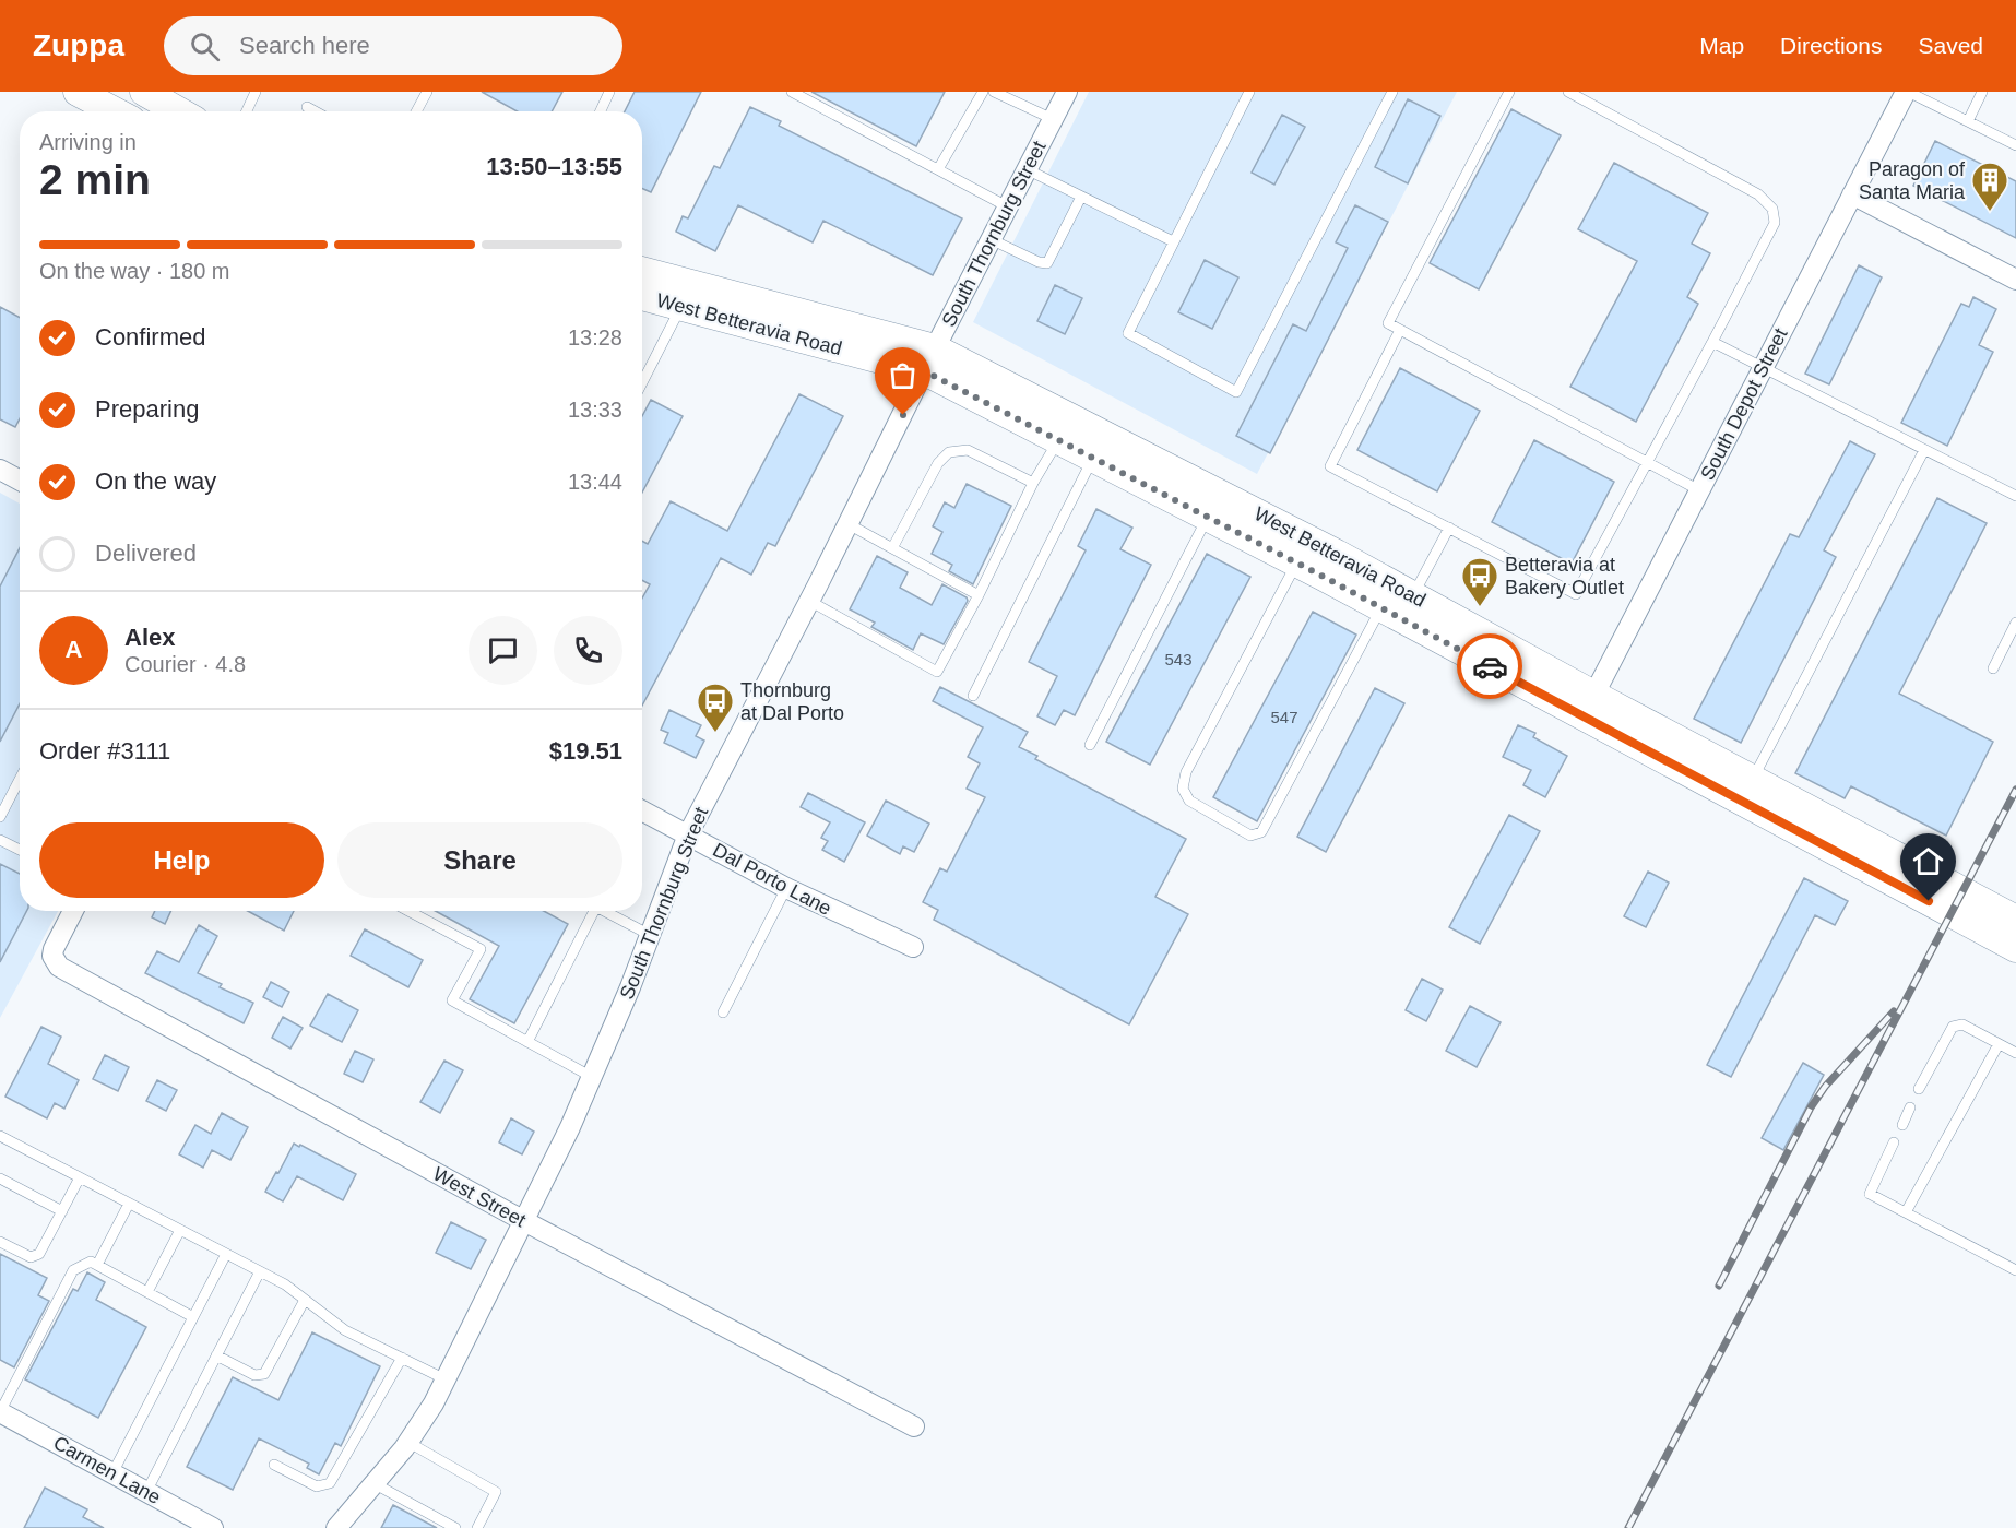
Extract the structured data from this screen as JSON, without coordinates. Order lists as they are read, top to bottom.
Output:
{
  "streets": {
    "main road": ["West Betteravia Road"],
    "street": [
      "South Thornburg Street",
      "South Depot Street",
      "Dal Porto Lane",
      "West Street",
      "Carmen Lane"
    ]
  },
  "crossings": [
    ["South Thornburg Street", "West Betteravia Road"],
    ["South Thornburg Street", "Dal Porto Lane"],
    ["South Thornburg Street", "West Street"],
    ["West Betteravia Road", "South Depot Street"]
  ],
  "places": {
    "building": ["Paragon of Santa Maria"],
    "bus stop": ["Betteravia at Bakery Outlet", "Thornburg at Dal Porto"]
  },
  "house_numbers": ["543", "547"],
  "page": {
    "header": "Zuppa",
    "search": "Search here",
    "nav": ["Map", "Directions", "Saved"],
    "heading": ["2 min", "Arriving in", "13:50–13:55"],
    "panel": [
      "Alex",
      "Courier · 4.8",
      "Order #3111",
      "$19.51"
    ],
    "bar": "On the way · 180 m",
    "list": [
      ["Confirmed", "13:28"],
      ["Preparing", "13:33"],
      ["On the way", "13:44"],
      "Delivered"
    ],
    "round": "A",
    "buttons": ["Help", "Share"]
  }
}
